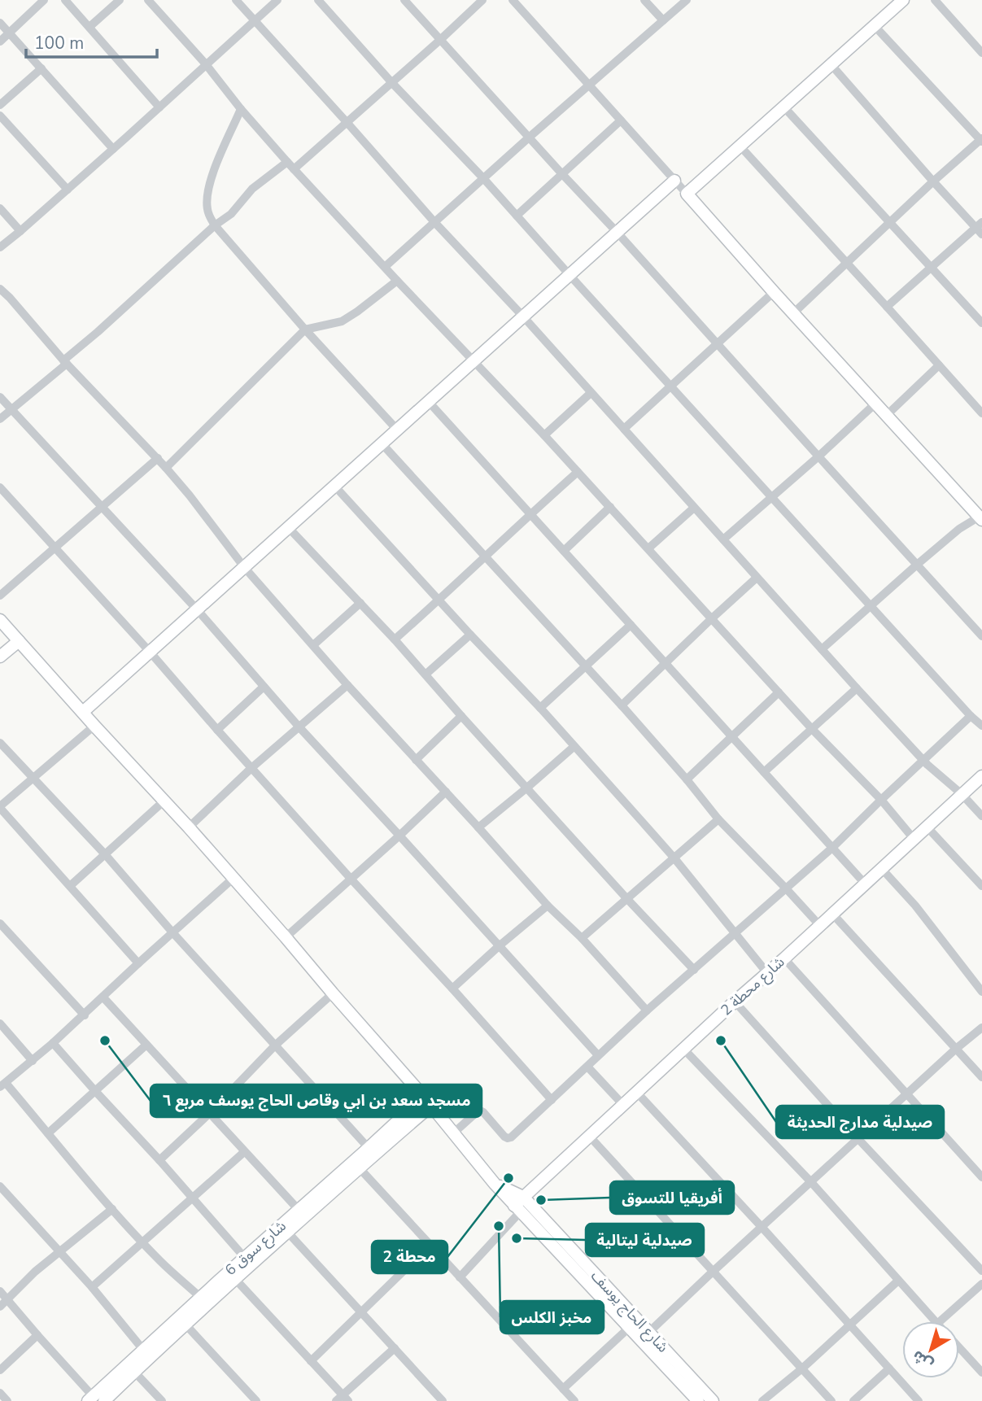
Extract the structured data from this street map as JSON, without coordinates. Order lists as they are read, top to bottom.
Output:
{
  "streets": {
    "street": ["شارع محطة 2", "شارع سوق 6", "شارع الحاج يوسف"]
  },
  "crossings": [
    ["شارع محطة 2", "شارع الحاج يوسف"],
    ["شارع سوق 6", "شارع الحاج يوسف"]
  ],
  "places": [
    "مسجد سعد بن ابي وقاص الحاج يوسف مربع ٦",
    "صيدلية مدارج الحديثة",
    "محطة 2",
    "أفريقيا للتسوق",
    "مخبز الكلس",
    "صيدلية ليتالية"
  ],
  "scale_bar": "100 m",
  "north": "bottom left"
}
